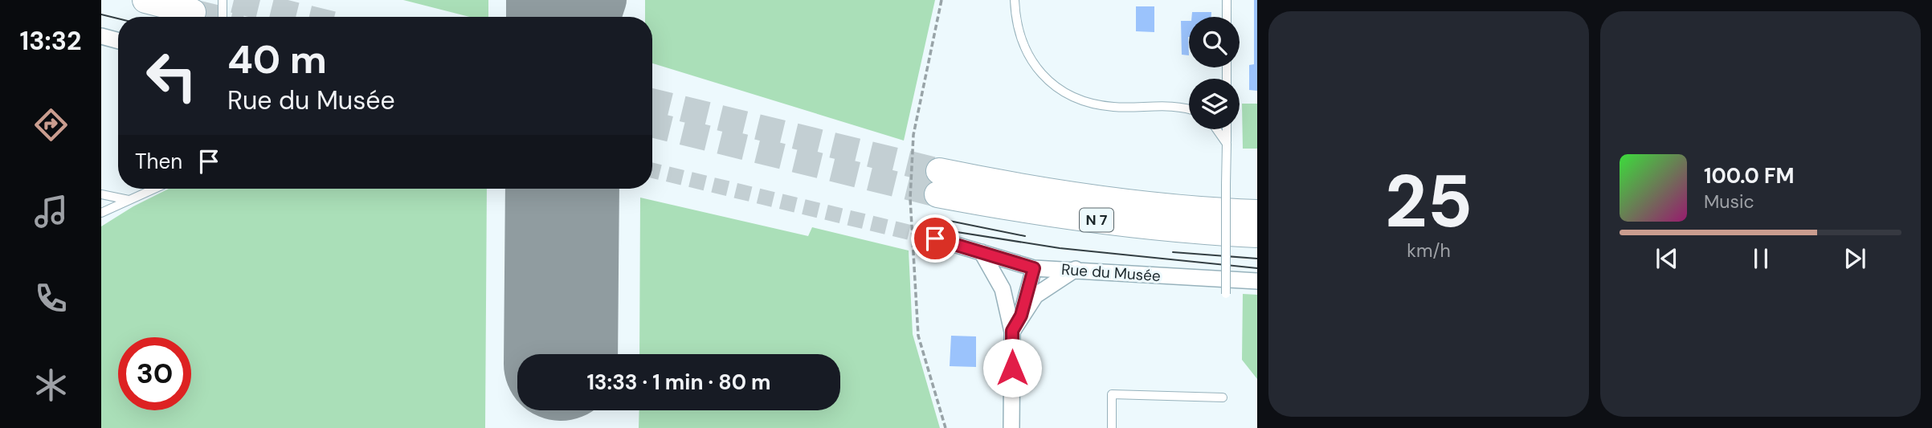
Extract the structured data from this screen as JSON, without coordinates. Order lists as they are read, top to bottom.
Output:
{
  "streets": {
    "highway": ["N 7"],
    "street": ["Rue du Musée"]
  },
  "page": {
    "tabs": "13:32",
    "tile": ["25", "km/h"],
    "turn": ["40 m", "Rue du Musée"],
    "then": "Then",
    "song": ["100.0 FM", "Music"],
    "limit": "30",
    "trip": "13:33 · 1 min · 80 m"
  }
}
